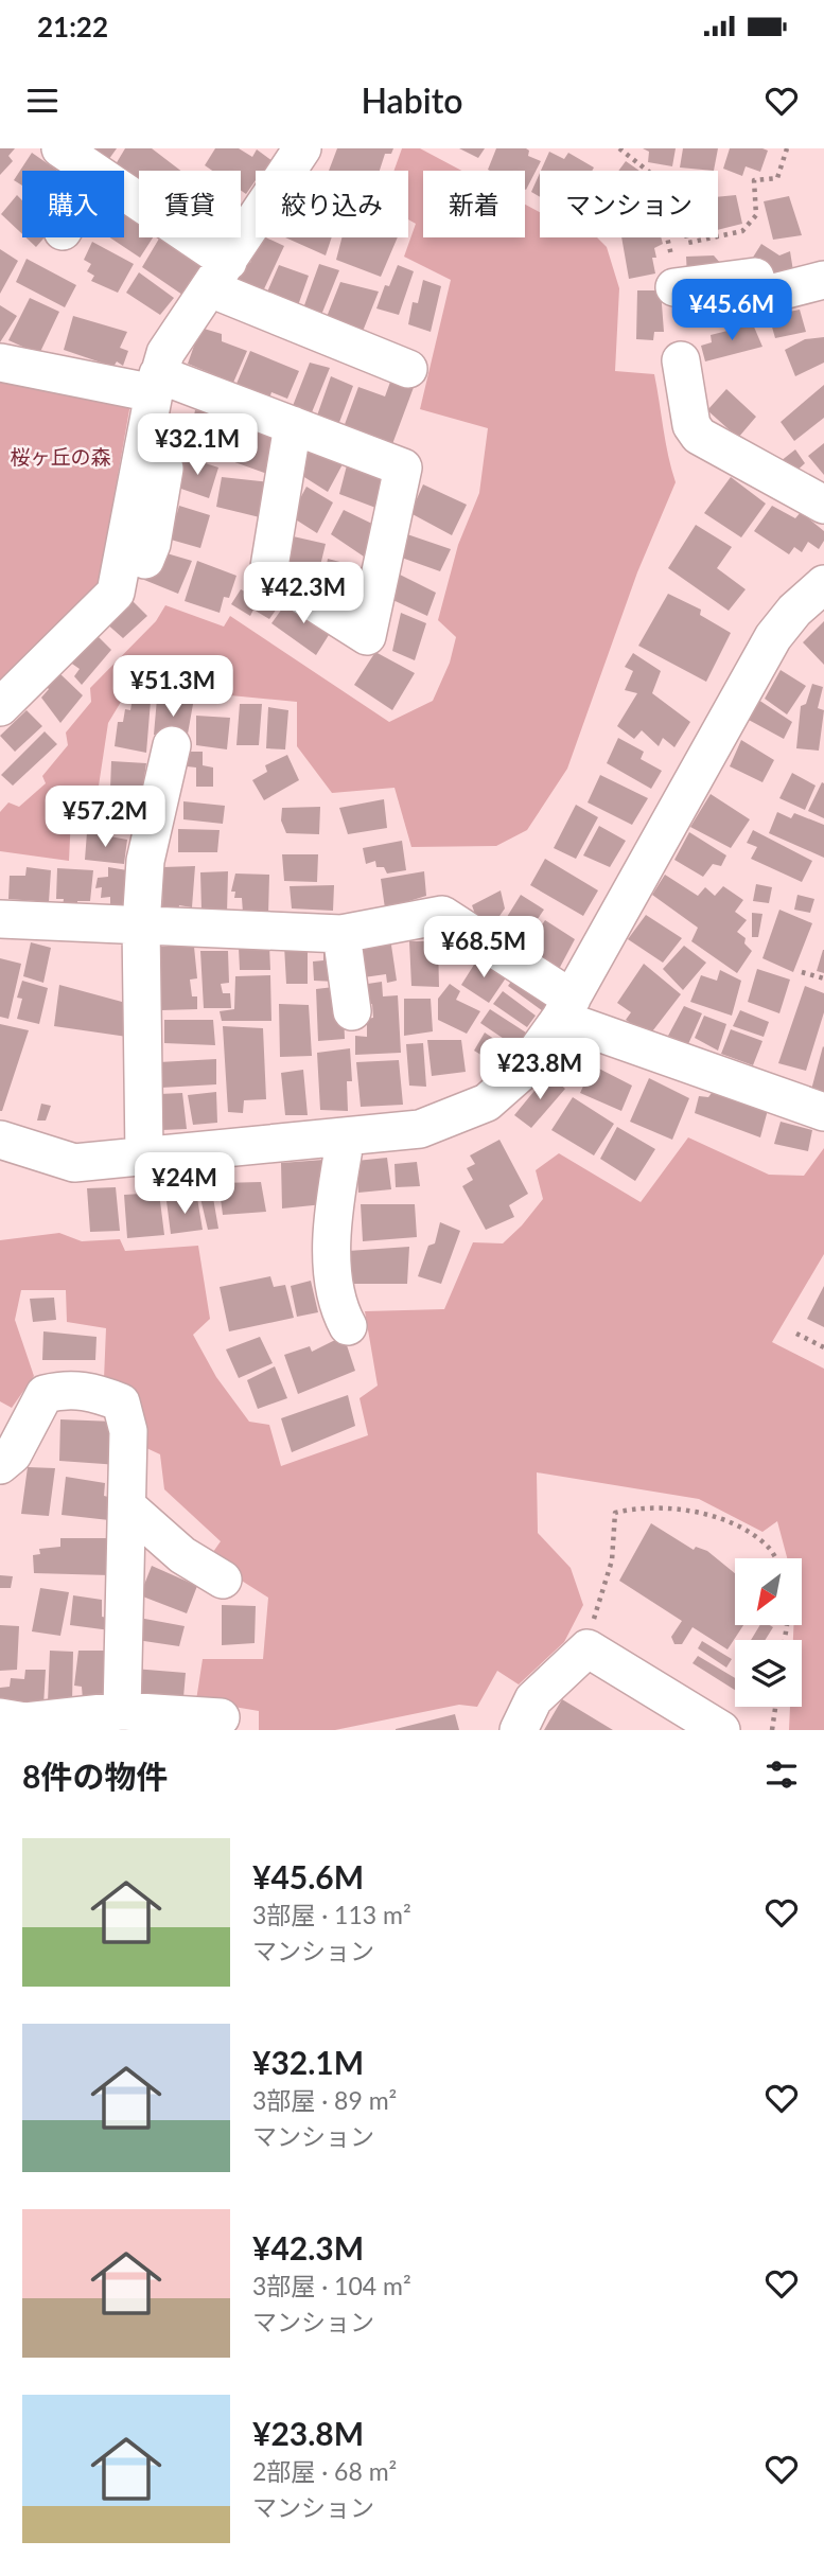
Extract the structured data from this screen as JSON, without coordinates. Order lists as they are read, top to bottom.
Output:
{
  "parks": ["桜ヶ丘の森"],
  "north": "bottom left",
  "page": {
    "status": "21:22",
    "header": "Habito",
    "chip": [
      "購入",
      "賃貸",
      "絞り込み",
      "新着",
      "マンション"
    ],
    "price": [
      "¥45.6M",
      "¥32.1M",
      "¥42.3M",
      "¥51.3M",
      "¥57.2M",
      "¥68.5M",
      "¥23.8M",
      "¥24M"
    ],
    "heading": "8件の物件",
    "list": [
      {
        "name": "¥45.6M",
        "note": "3部屋 · 113 m² · マンション"
      },
      {
        "name": "¥32.1M",
        "note": "3部屋 · 89 m² · マンション"
      },
      {
        "name": "¥42.3M",
        "note": "3部屋 · 104 m² · マンション"
      },
      {
        "name": "¥23.8M",
        "note": "2部屋 · 68 m² · マンション"
      }
    ]
  }
}
